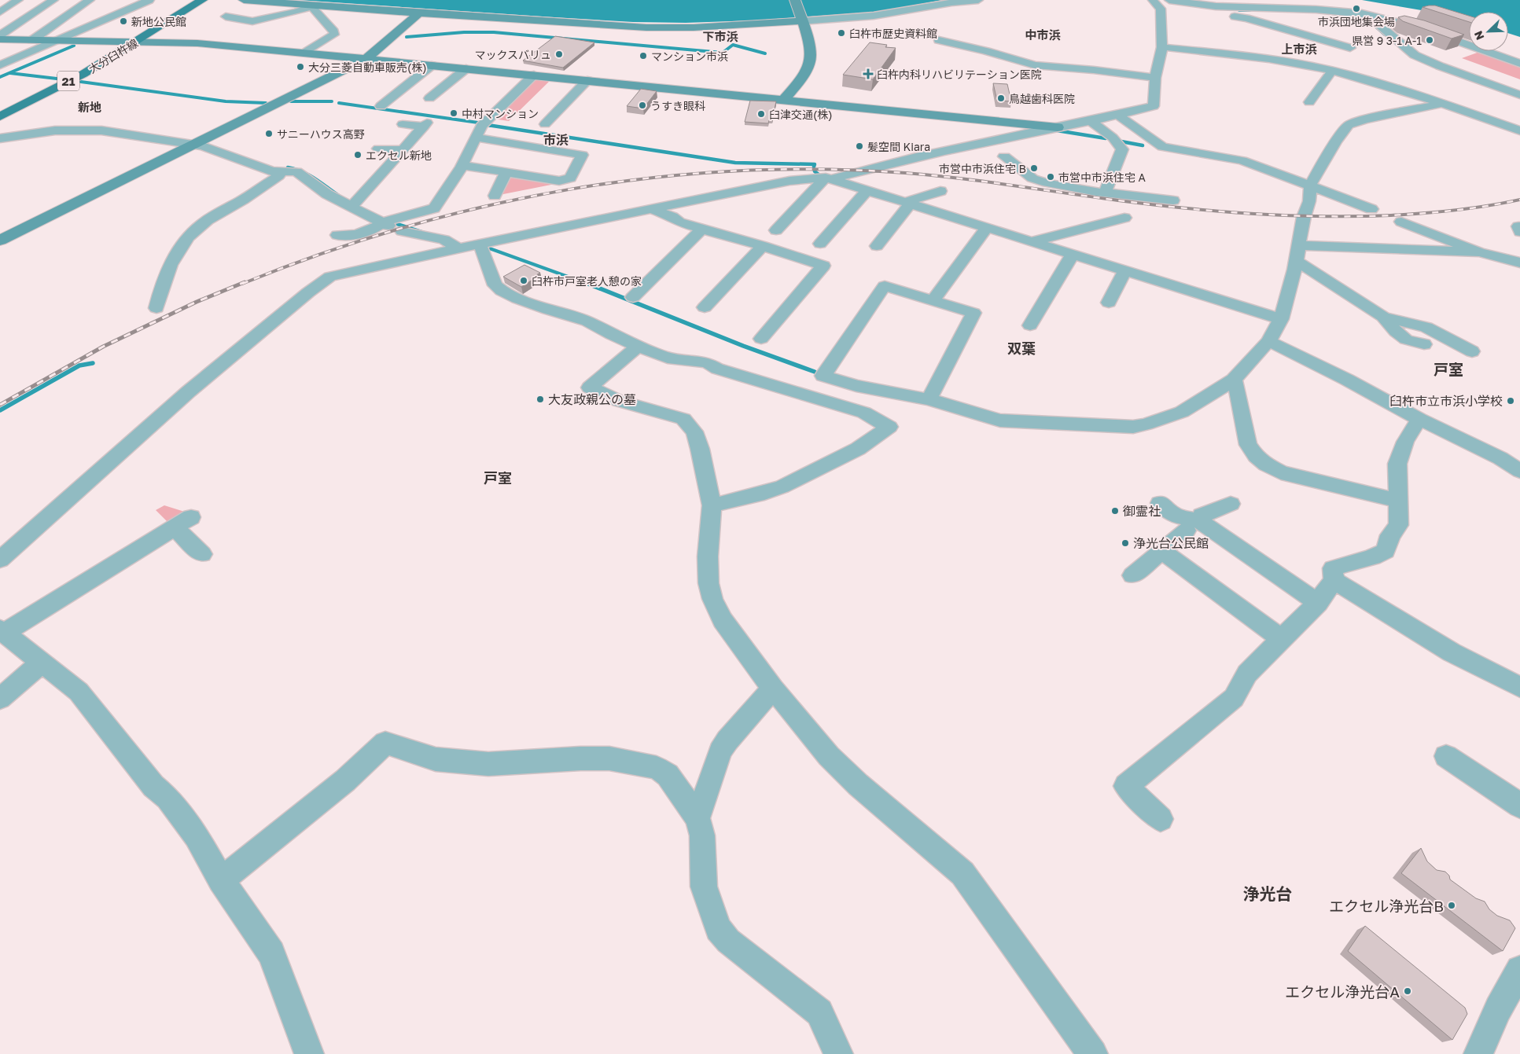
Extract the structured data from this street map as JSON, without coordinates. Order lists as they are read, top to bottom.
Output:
{
  "streets": {
    "main road": ["大分臼杵線", "21"]
  },
  "districts": [
    "中市浜",
    "下市浜",
    "上市浜",
    "新地",
    "市浜",
    "双葉",
    "戸室",
    "戸室",
    "浄光台"
  ],
  "places": {
    "other": [
      "市浜団地集会場",
      "新地公民館",
      "臼杵市歴史資料館",
      "県営 9 3-1 A-1",
      "マックスバリュ",
      "マンション市浜",
      "大分三菱自動車販売(株)",
      "鳥越歯科医院",
      "うすき眼科",
      "中村マンション",
      "臼津交通(株)",
      "サニーハウス高野",
      "髪空間 Kiara",
      "エクセル新地",
      "市営中市浜住宅 B",
      "市営中市浜住宅 A",
      "臼杵市戸室老人憩の家",
      "大友政親公の墓",
      "臼杵市立市浜小学校",
      "御霊社",
      "浄光台公民館",
      "エクセル浄光台B",
      "エクセル浄光台A"
    ],
    "health": ["臼杵内科リハビリテーション医院"]
  },
  "north": "bottom left"
}
